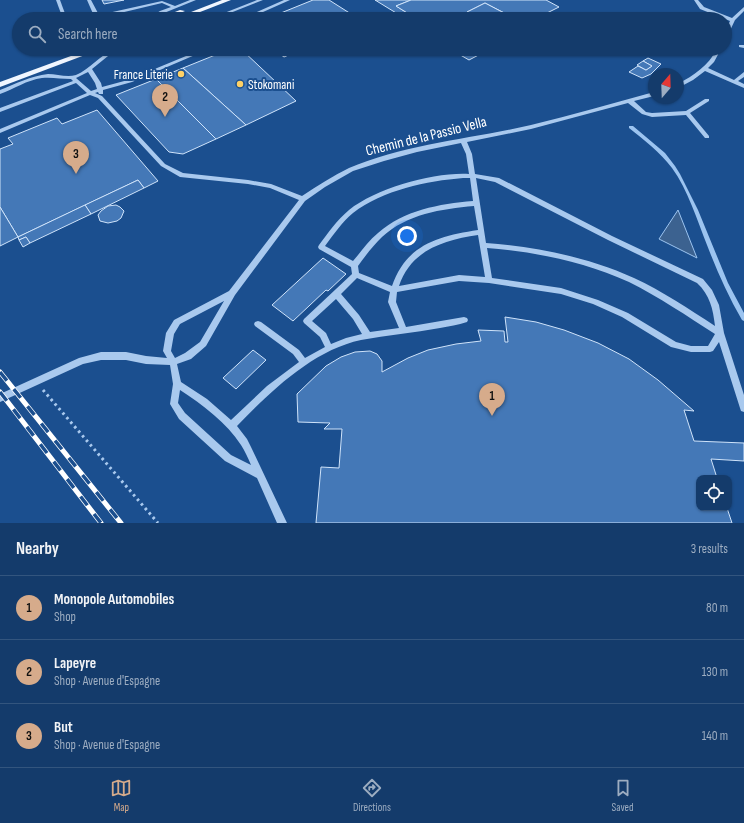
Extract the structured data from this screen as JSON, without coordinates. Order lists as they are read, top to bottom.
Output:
{
  "streets": {
    "street": ["Chemin de la Passio Vella"]
  },
  "places": ["France Literie", "Stokomani"],
  "north": "top",
  "page": {
    "search": "Search here",
    "pins": ["2", "3", "1"],
    "heading": ["Nearby", "3 results"],
    "list": [
      {
        "mark": "1",
        "name": "Monopole Automobiles",
        "note": "Shop",
        "value": "80 m"
      },
      {
        "mark": "2",
        "name": "Lapeyre",
        "note": "Shop · Avenue d'Espagne",
        "value": "130 m"
      },
      {
        "mark": "3",
        "name": "But",
        "note": "Shop · Avenue d'Espagne",
        "value": "140 m"
      }
    ],
    "nav": ["Map", "Directions", "Saved"]
  }
}
